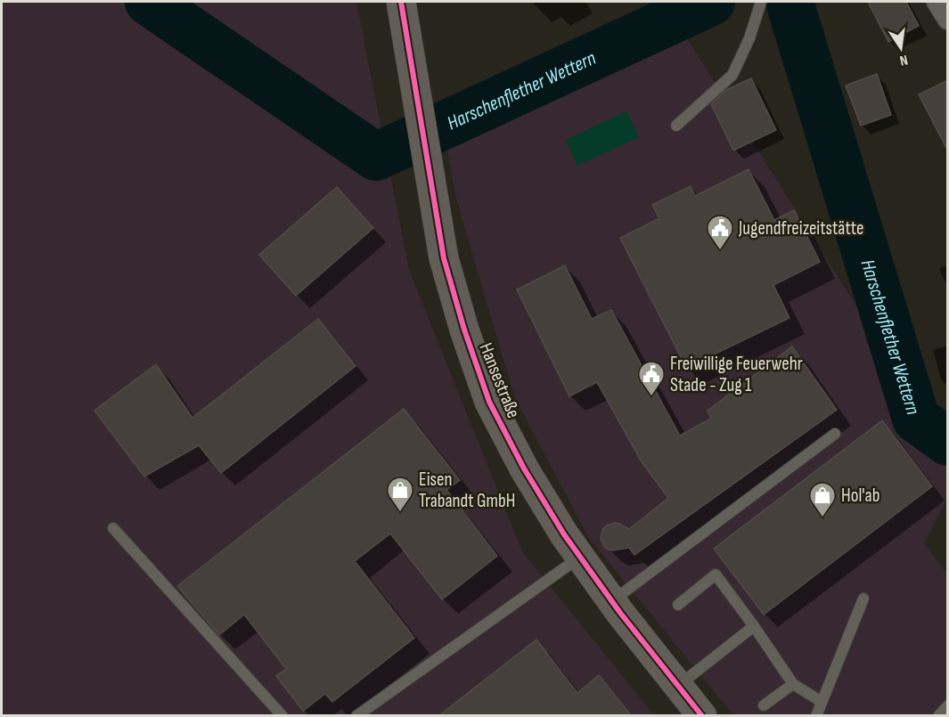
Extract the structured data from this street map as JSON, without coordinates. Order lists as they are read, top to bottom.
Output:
{
  "streets": {
    "main road": ["Hansestraße"]
  },
  "water": ["Harschenflether Wettern"],
  "places": {
    "public building": ["Jugendfreizeitstätte", "Freiwillige Feuerwehr Stade - Zug 1"],
    "shop": ["Eisen Trabandt GmbH", "Hol'ab"]
  },
  "north": "bottom"
}
